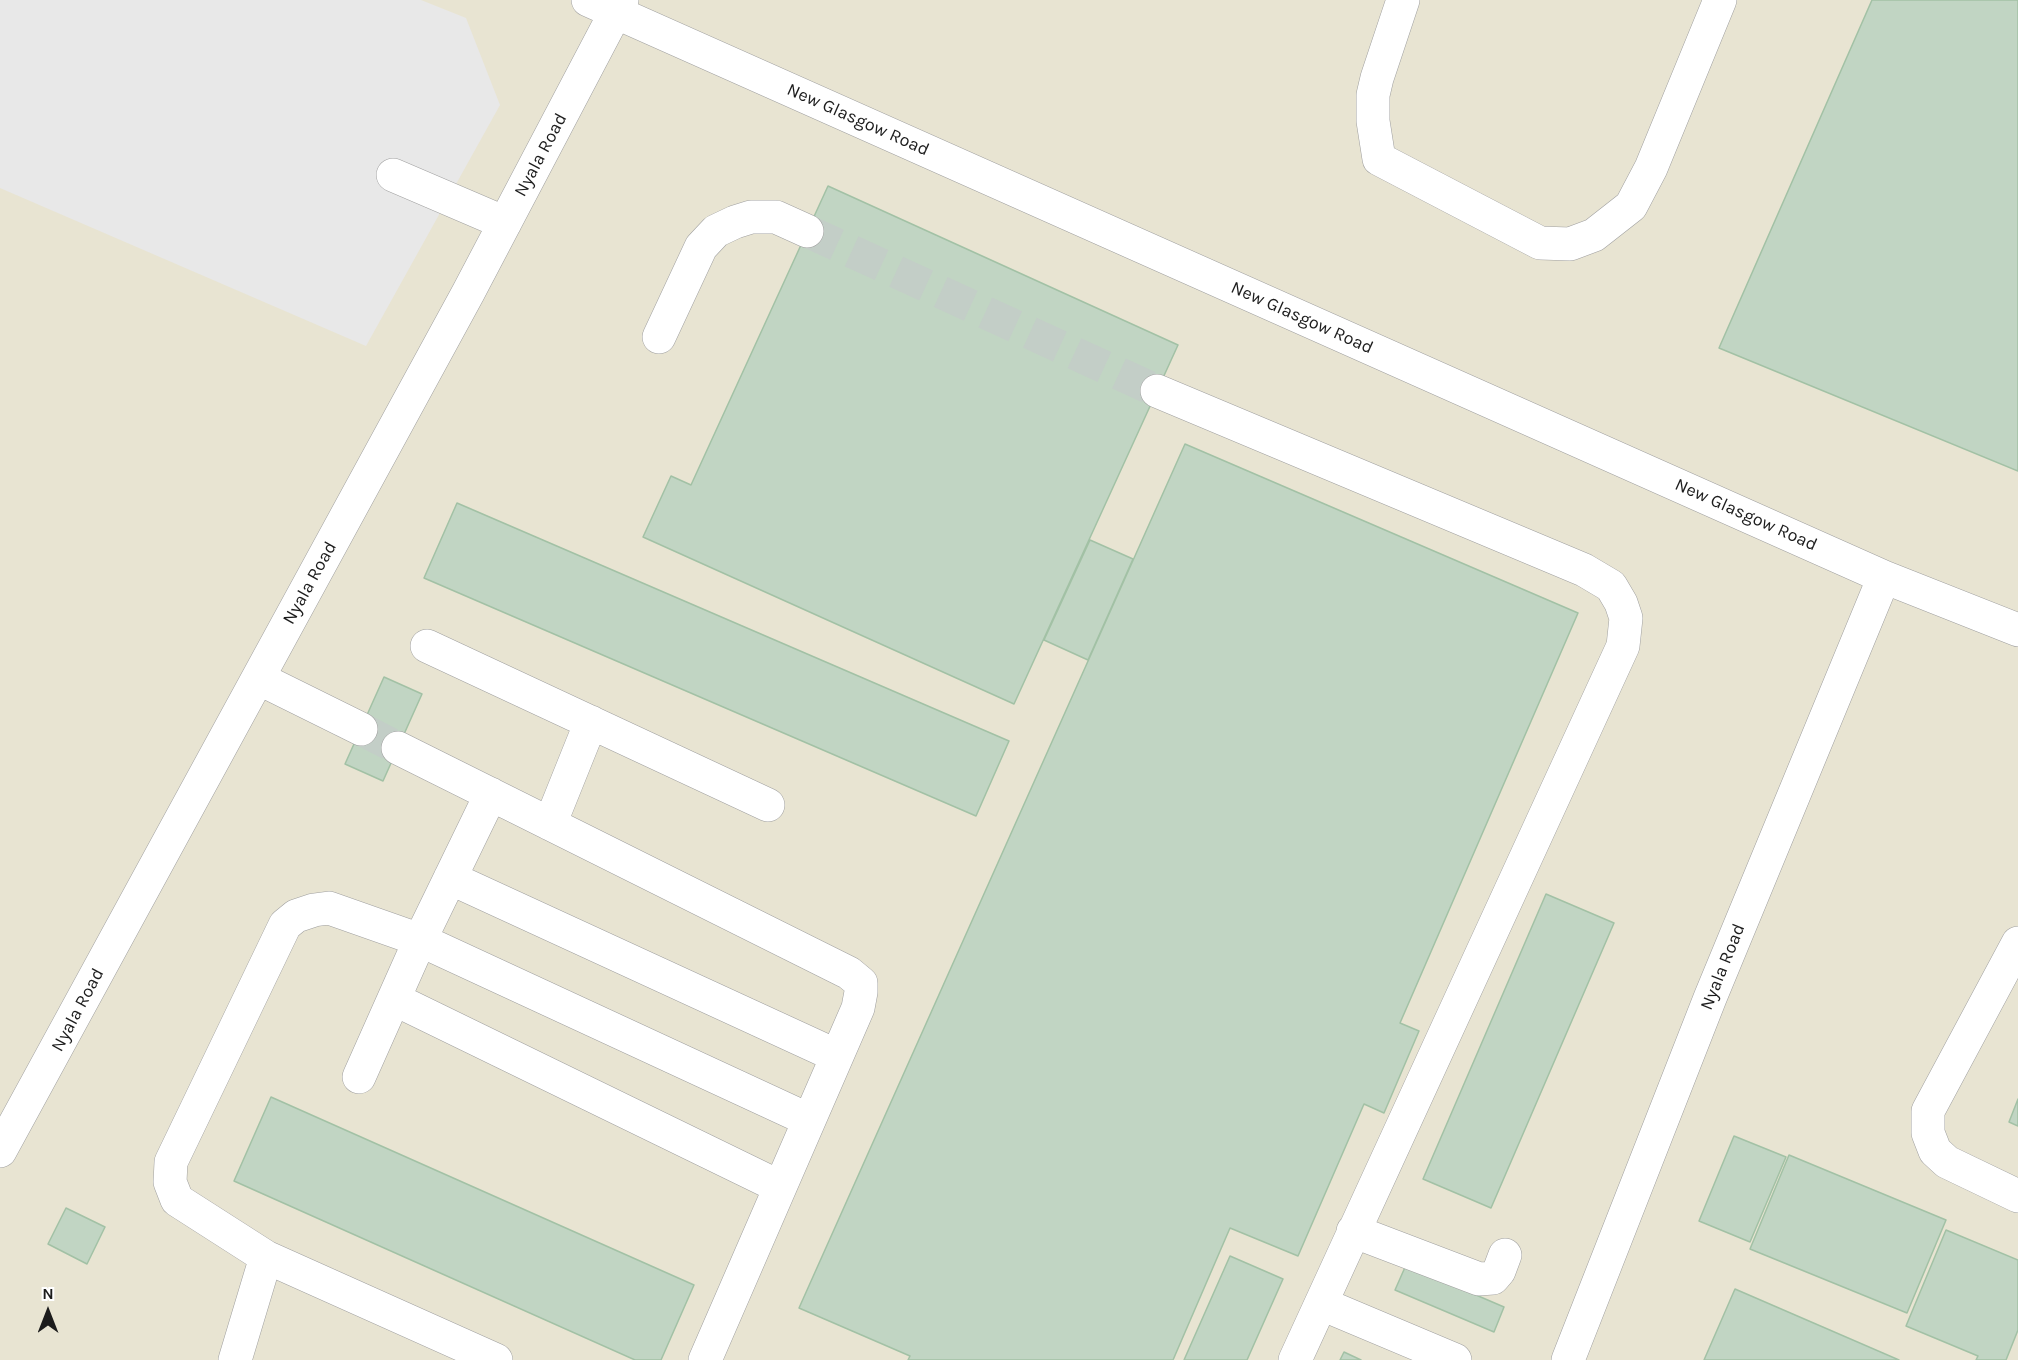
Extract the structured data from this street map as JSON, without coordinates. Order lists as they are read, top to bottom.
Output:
{
  "streets": {
    "street": ["New Glasgow Road", "Nyala Road"]
  },
  "crossings": [
    ["New Glasgow Road", "Nyala Road"]
  ],
  "north": "top"
}
